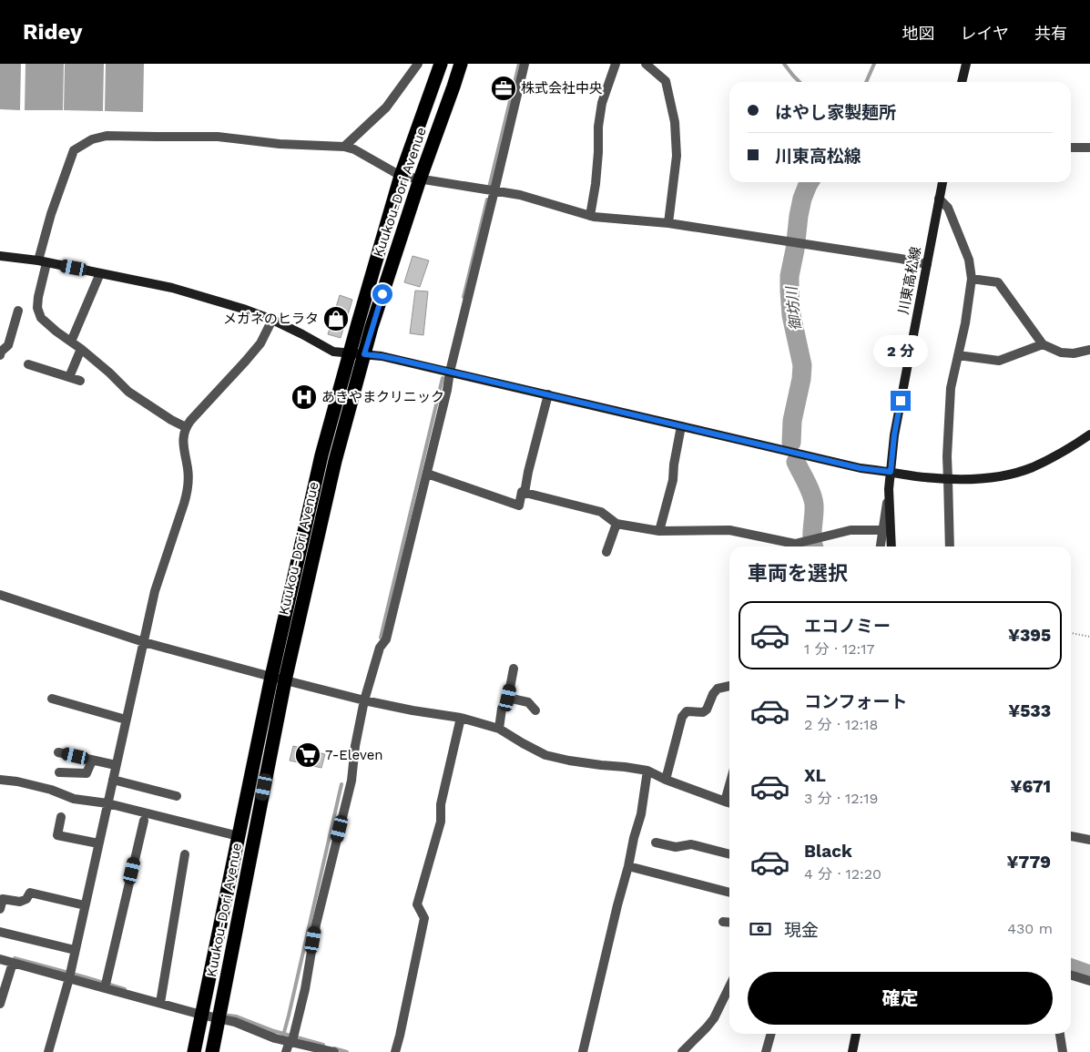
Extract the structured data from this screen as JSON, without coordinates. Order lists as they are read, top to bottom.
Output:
{
  "streets": {
    "highway": ["Kuukou-Dori Avenue"],
    "street": ["川東高松線"]
  },
  "water": ["御坊川"],
  "places": {
    "office": ["株式会社中央"],
    "shop": ["メガネのヒラタ"],
    "hospital": ["あきやまクリニック"],
    "supermarket": ["7-Eleven"]
  },
  "page": {
    "header": "Ridey",
    "nav": ["地図", "レイヤ", "共有"],
    "banner": ["はやし家製麺所", "川東高松線"],
    "bubble": "2 分",
    "heading": "車両を選択",
    "list": [
      {
        "name": "エコノミー",
        "note": "1 分 · 12:17",
        "value": "¥395"
      },
      {
        "name": "コンフォート",
        "note": "2 分 · 12:18",
        "value": "¥533"
      },
      {
        "name": "XL",
        "note": "3 分 · 12:19",
        "value": "¥671"
      },
      {
        "name": "Black",
        "note": "4 分 · 12:20",
        "value": "¥779"
      }
    ],
    "pay": ["現金", "430 m"],
    "buttons": "確定"
  }
}
